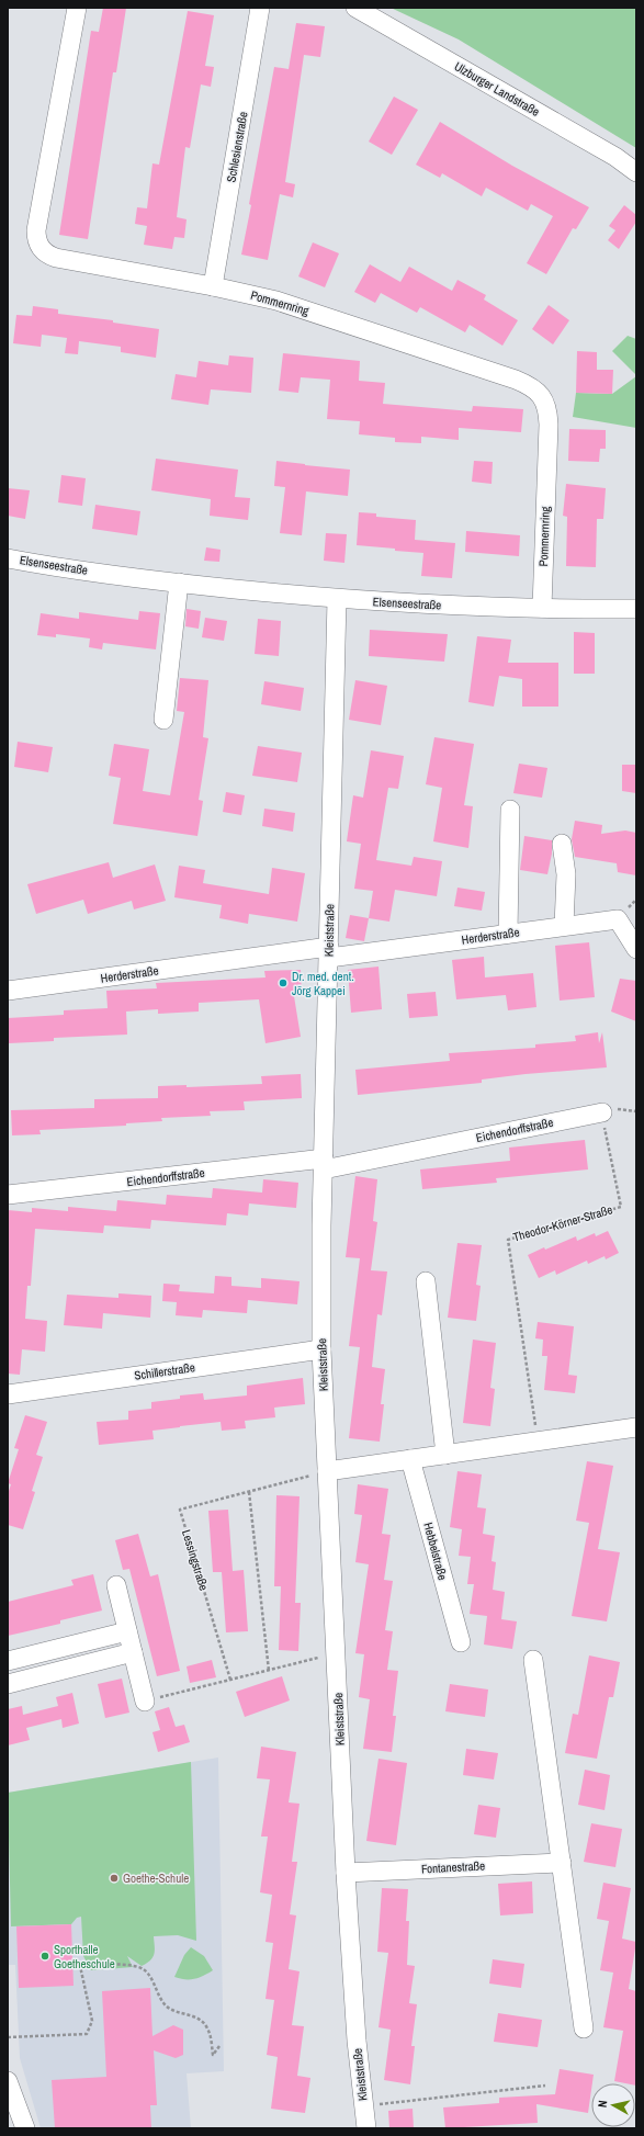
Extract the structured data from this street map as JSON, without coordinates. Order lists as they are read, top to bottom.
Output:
{
  "streets": {
    "street": [
      "Ulzburger Landstraße",
      "Schlesienstraße",
      "Pommernring",
      "Elsenseestraße",
      "Kleiststraße",
      "Herderstraße",
      "Eichendorffstraße",
      "Schillerstraße",
      "Hebbelstraße",
      "Fontanestraße"
    ],
    "path": ["Theodor-Körner-Straße", "Lessingstraße"]
  },
  "crossings": [
    ["Schlesienstraße", "Pommernring"],
    ["Pommernring", "Elsenseestraße"],
    ["Elsenseestraße", "Kleiststraße"],
    ["Kleiststraße", "Herderstraße"],
    ["Kleiststraße", "Eichendorffstraße"],
    ["Kleiststraße", "Schillerstraße"],
    ["Kleiststraße", "Lessingstraße"],
    ["Kleiststraße", "Fontanestraße"],
    ["Eichendorffstraße", "Theodor-Körner-Straße"]
  ],
  "places": ["Dr. med. dent. Jörg Kappei", "Goethe-Schule", "Sporthalle Goetheschule"],
  "north": "left"
}
